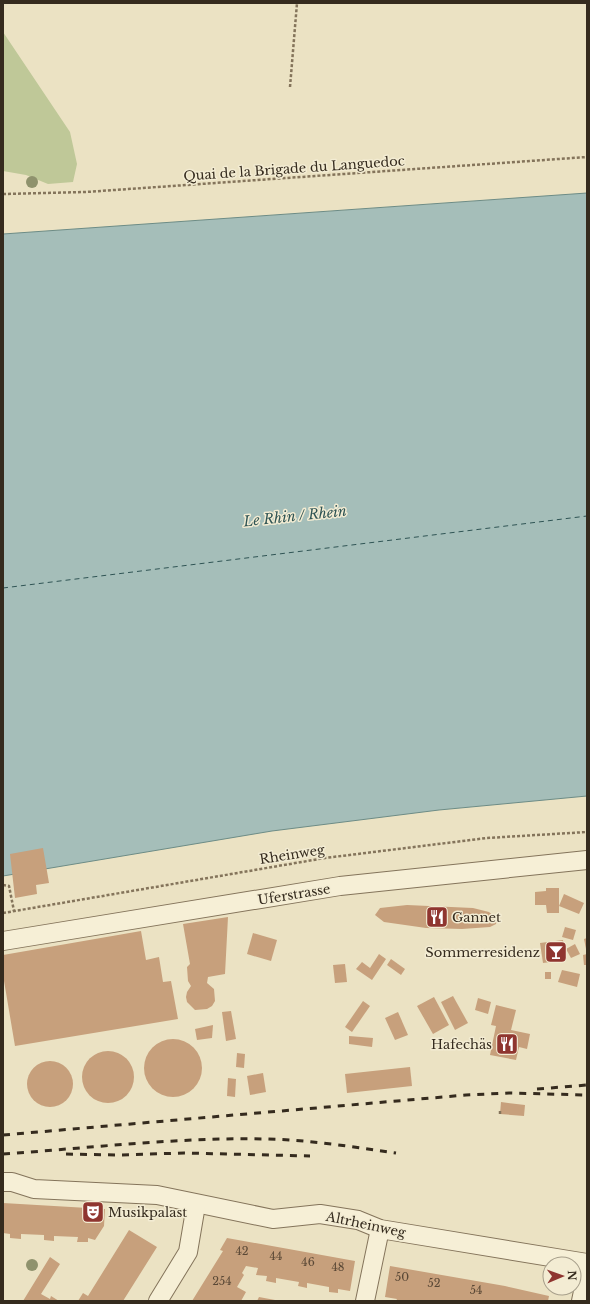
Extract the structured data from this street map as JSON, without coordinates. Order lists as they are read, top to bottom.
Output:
{
  "streets": {
    "street": ["Uferstrasse", "Altrheinweg"],
    "path": ["Quai de la Brigade du Languedoc", "Rheinweg"]
  },
  "water": ["Le Rhin / Rhein"],
  "places": {
    "restaurant": ["Gannet", "Hafechäs"],
    "bar": ["Sommerresidenz"],
    "theatre": ["Musikpalast"]
  },
  "house_numbers": [
    "42",
    "44",
    "46",
    "48",
    "50",
    "254",
    "52",
    "54"
  ],
  "north": "right"
}
